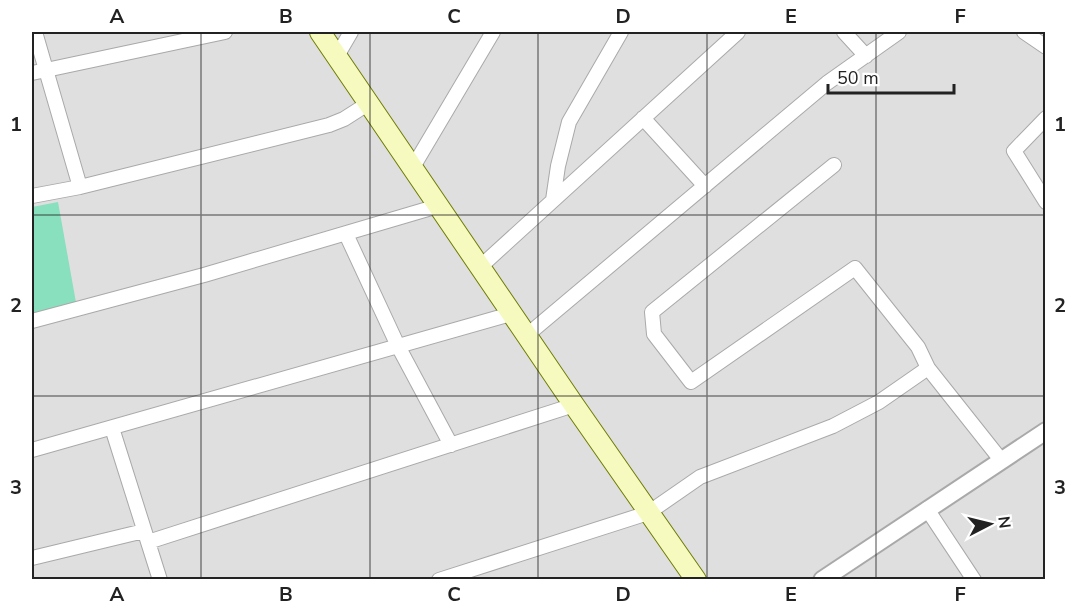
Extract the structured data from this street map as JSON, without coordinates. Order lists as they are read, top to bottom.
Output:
{
  "scale_bar": "50 m",
  "north": "right",
  "grid": {
    "columns": [
      "A",
      "B",
      "C",
      "D",
      "E",
      "F"
    ],
    "rows": ["1", "2", "3"]
  }
}
